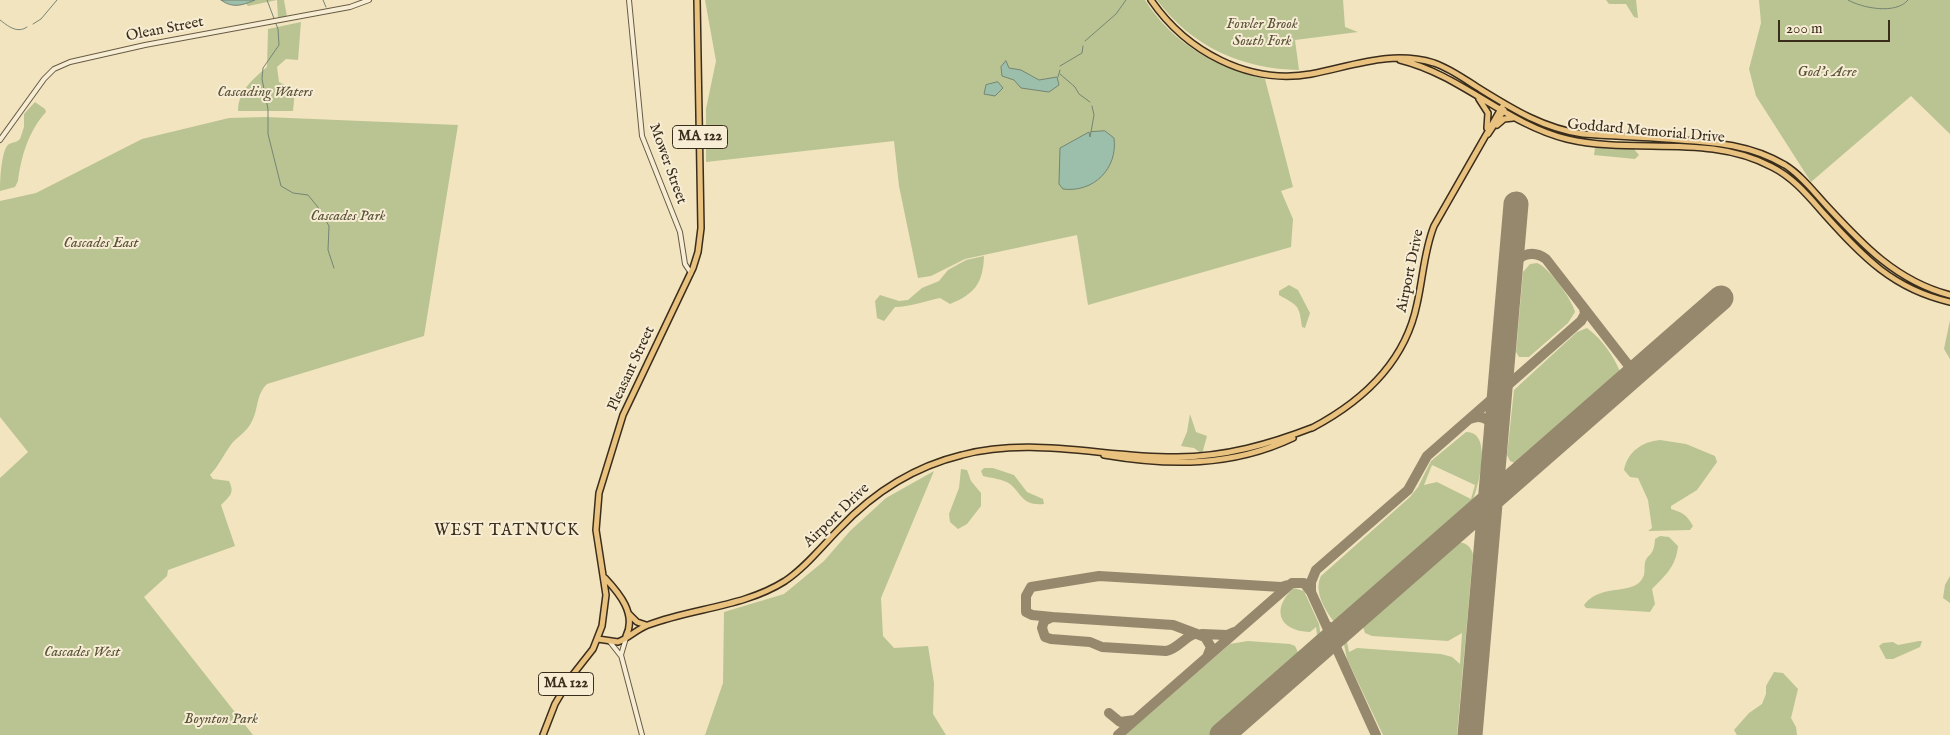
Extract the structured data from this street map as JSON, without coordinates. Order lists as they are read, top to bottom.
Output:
{
  "streets": {
    "main road": [
      "Goddard Memorial Drive",
      "MA 122",
      "Airport Drive",
      "Pleasant Street"
    ],
    "street": ["Olean Street", "Mower Street"]
  },
  "crossings": [
    ["Goddard Memorial Drive", "Airport Drive"],
    ["Mower Street", "Pleasant Street"]
  ],
  "districts": ["WEST TATNUCK"],
  "parks": [
    "Fowler Brook South Fork",
    "God's Acre",
    "Cascading Waters",
    "Cascades Park",
    "Cascades East",
    "Cascades West",
    "Boynton Park"
  ],
  "scale_bar": "200 m"
}
